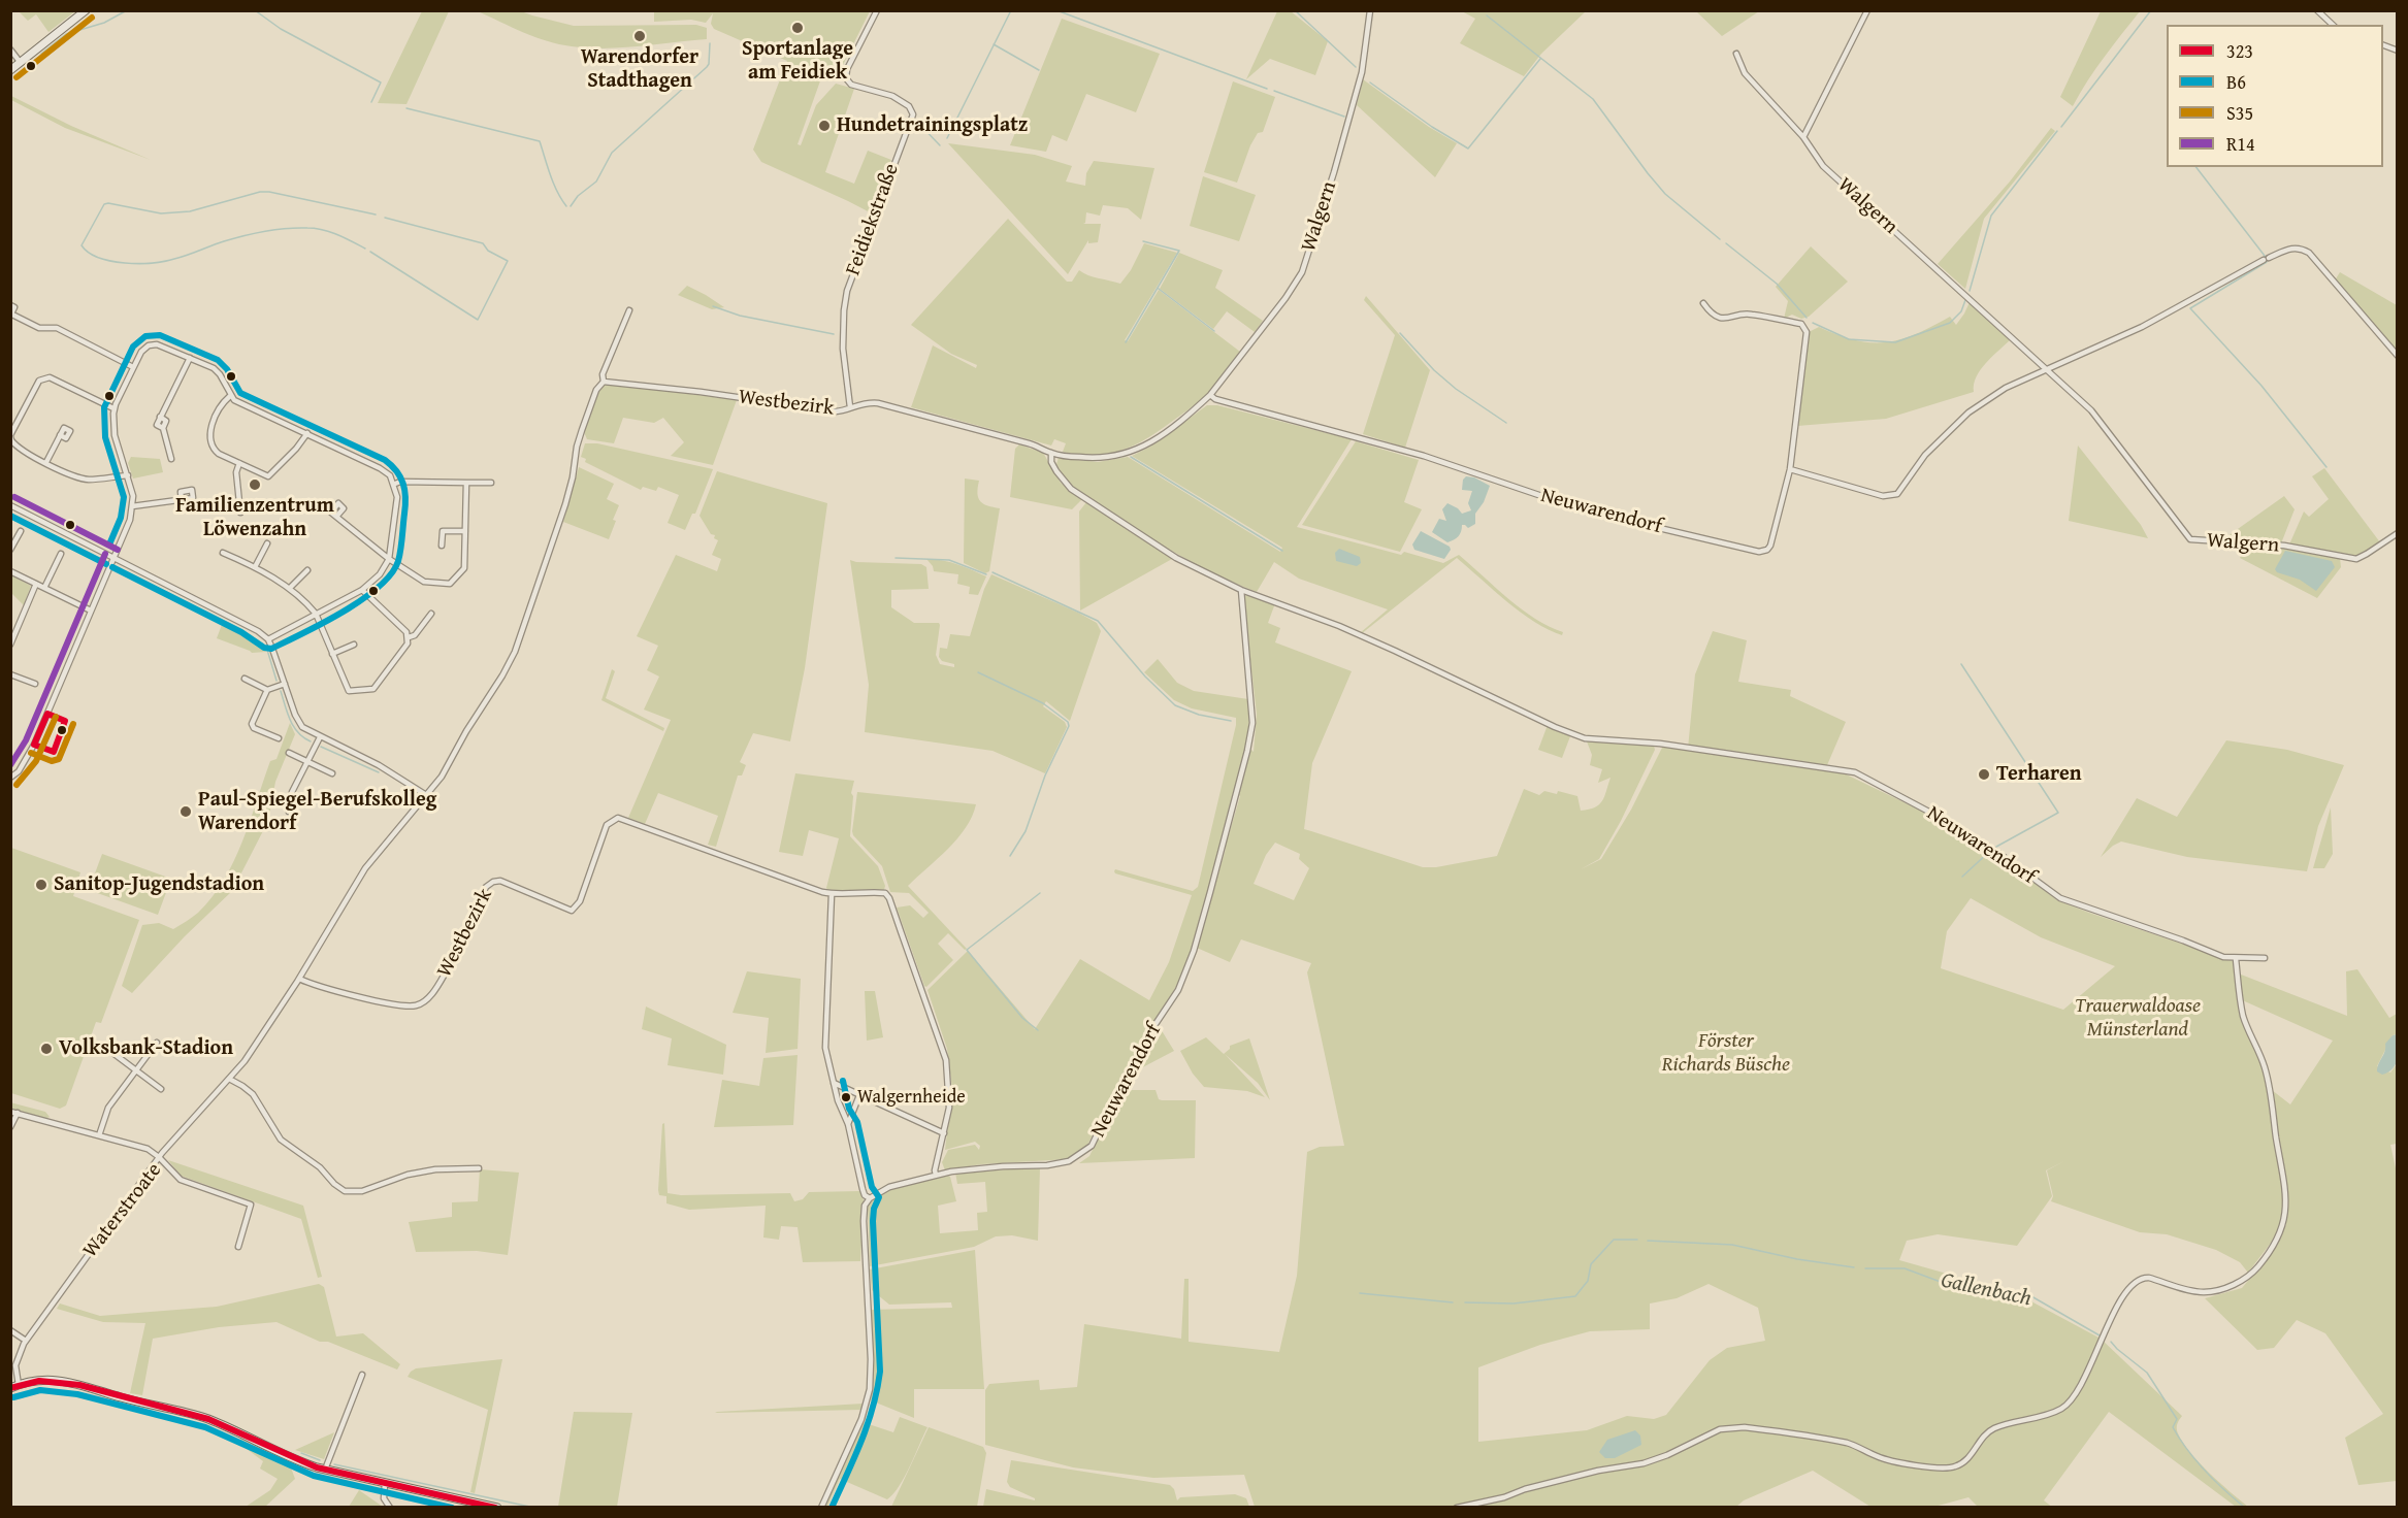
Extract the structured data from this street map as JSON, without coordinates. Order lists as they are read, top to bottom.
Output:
{
  "streets": {
    "street": [
      "Walgern",
      "Feidiekstraße",
      "Westbezirk",
      "Neuwarendorf",
      "Waterstroate"
    ]
  },
  "crossings": [
    ["Walgern", "Westbezirk"],
    ["Walgern", "Neuwarendorf"],
    ["Feidiekstraße", "Westbezirk"],
    ["Westbezirk", "Neuwarendorf"]
  ],
  "water": ["Gallenbach"],
  "parks": ["Trauerwaldoase Münsterland", "Förster Richards Büsche"],
  "places": [
    "Sportanlage am Feidiek",
    "Warendorfer Stadthagen",
    "Hundetrainingsplatz",
    "Familienzentrum Löwenzahn",
    "Terharen",
    "Paul-Spiegel-Berufskolleg Warendorf",
    "Sanitop-Jugendstadion",
    "Volksbank-Stadion",
    "Walgernheide"
  ],
  "lines": [
    "transit line S35",
    "transit line B6",
    "transit line R14",
    "transit line 323"
  ],
  "legend": [
    "323",
    "B6",
    "S35",
    "R14"
  ]
}
